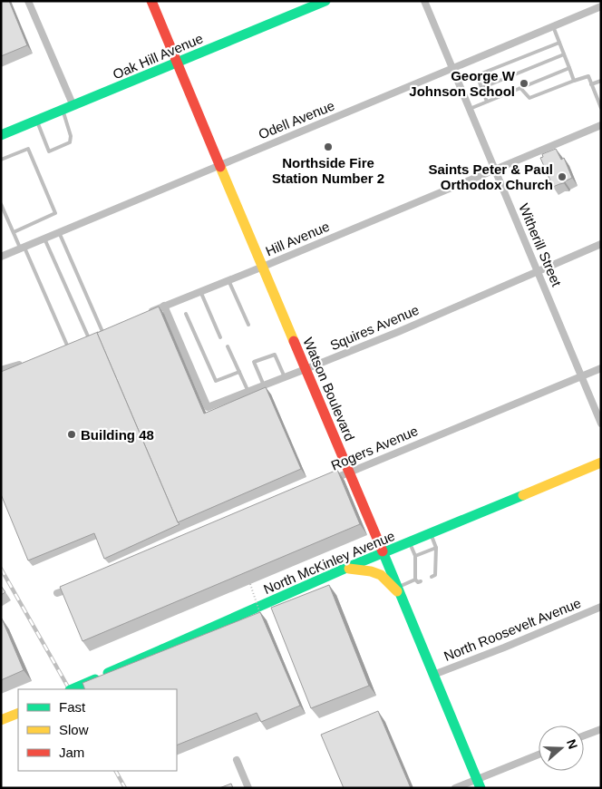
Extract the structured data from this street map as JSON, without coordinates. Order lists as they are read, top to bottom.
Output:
{
  "streets": {
    "street": [
      "Oak Hill Avenue",
      "Odell Avenue",
      "Hill Avenue",
      "Witherill Street",
      "Squires Avenue",
      "Watson Boulevard",
      "Rogers Avenue",
      "North McKinley Avenue",
      "North Roosevelt Avenue"
    ]
  },
  "crossings": [
    ["Oak Hill Avenue", "Watson Boulevard"],
    ["Odell Avenue", "Witherill Street"],
    ["Odell Avenue", "Watson Boulevard"],
    ["Hill Avenue", "Witherill Street"],
    ["Hill Avenue", "Squires Avenue"],
    ["Hill Avenue", "Watson Boulevard"],
    ["Witherill Street", "Squires Avenue"],
    ["Witherill Street", "Rogers Avenue"],
    ["Squires Avenue", "Watson Boulevard"],
    ["Watson Boulevard", "Rogers Avenue"],
    ["Watson Boulevard", "North McKinley Avenue"],
    ["Watson Boulevard", "North Roosevelt Avenue"]
  ],
  "places": [
    "George W Johnson School",
    "Northside Fire Station Number 2",
    "Saints Peter & Paul Orthodox Church",
    "Building 48"
  ],
  "legend": ["Fast", "Slow", "Jam"],
  "north": "right"
}
